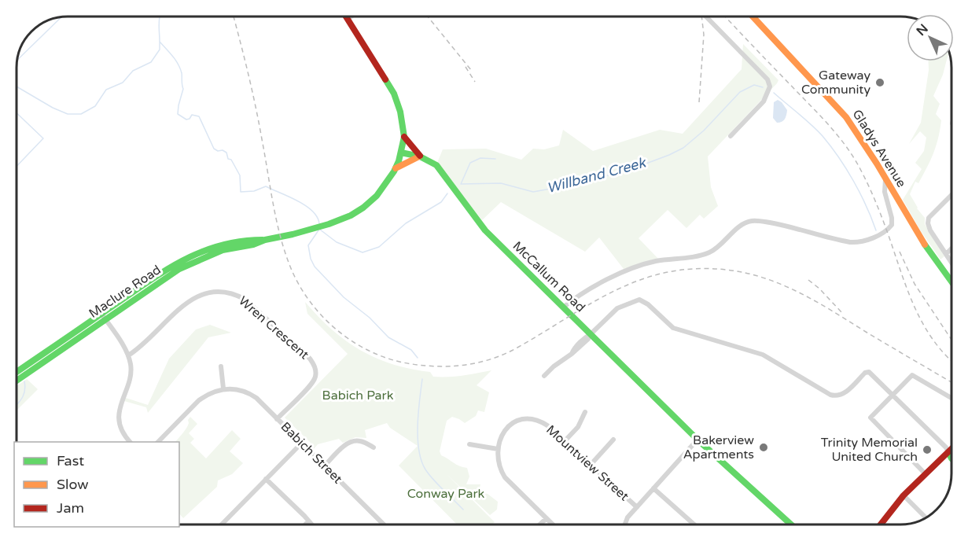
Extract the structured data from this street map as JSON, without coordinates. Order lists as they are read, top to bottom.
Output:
{
  "streets": {
    "main road": ["Gladys Avenue", "McCallum Road", "Maclure Road"],
    "street": ["Wren Crescent", "Babich Street", "Mountview Street"]
  },
  "crossings": [
    ["McCallum Road", "Maclure Road"],
    ["Wren Crescent", "Babich Street"]
  ],
  "water": ["Willband Creek"],
  "parks": ["Babich Park", "Conway Park"],
  "places": ["Gateway Community", "Bakerview Apartments", "Trinity Memorial United Church"],
  "legend": ["Fast", "Slow", "Jam"],
  "north": "top left"
}
